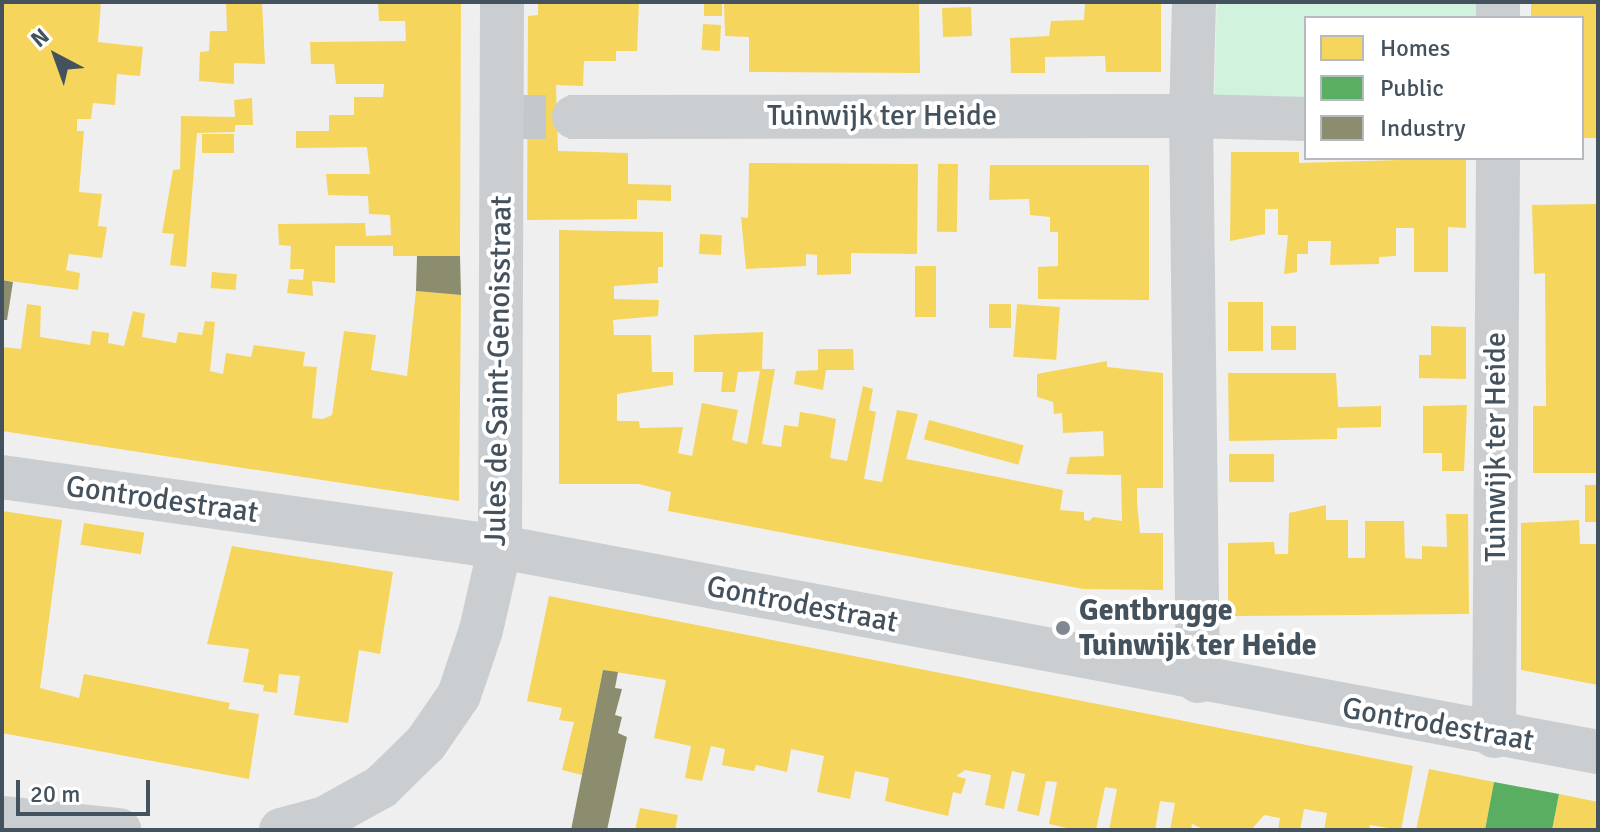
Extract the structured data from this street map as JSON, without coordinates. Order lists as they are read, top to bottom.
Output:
{
  "streets": {
    "street": ["Tuinwijk ter Heide", "Jules de Saint-Genoisstraat", "Gontrodestraat"]
  },
  "crossings": [
    ["Tuinwijk ter Heide", "Gontrodestraat"],
    ["Jules de Saint-Genoisstraat", "Gontrodestraat"]
  ],
  "places": ["Gentbrugge Tuinwijk ter Heide"],
  "legend": ["Homes", "Public", "Industry"],
  "scale_bar": "20 m",
  "north": "top left"
}
